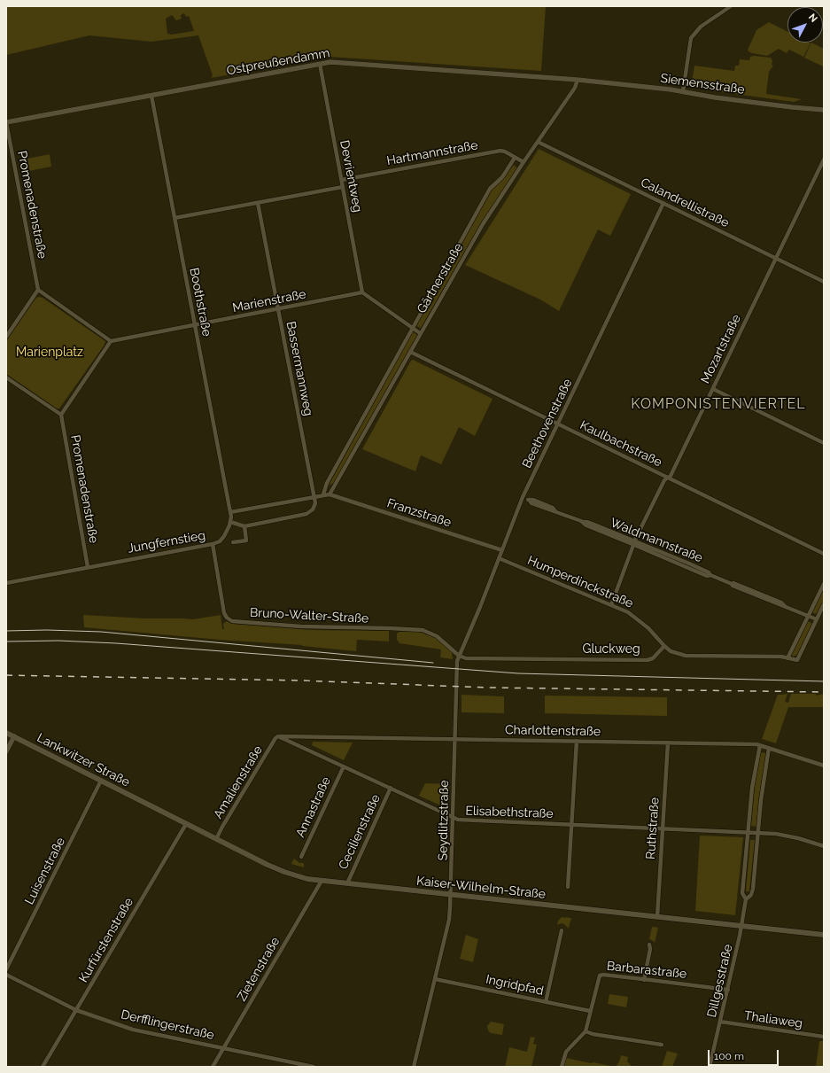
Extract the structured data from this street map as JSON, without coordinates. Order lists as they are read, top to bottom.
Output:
{
  "streets": {
    "main road": ["Lankwitzer Straße", "Kaiser-Wilhelm-Straße"],
    "street": [
      "Ostpreußendamm",
      "Siemensstraße",
      "Hartmannstraße",
      "Devrientweg",
      "Calandrellistraße",
      "Promenadenstraße",
      "Gärtnerstraße",
      "Marienstraße",
      "Boothstraße",
      "Mozartstraße",
      "Bassermannweg",
      "Beethovenstraße",
      "Kaulbachstraße",
      "Franzstraße",
      "Waldmannstraße",
      "Jungfernstieg",
      "Humperdinckstraße",
      "Bruno-Walter-Straße",
      "Gluckweg",
      "Charlottenstraße",
      "Amalienstraße",
      "Annastraße",
      "Elisabethstraße",
      "Seydlitzstraße",
      "Ruthstraße",
      "Cecilienstraße",
      "Luisenstraße",
      "Kurfürstenstraße",
      "Zietenstraße",
      "Barbarastraße",
      "Dillgesstraße",
      "Ingridpfad",
      "Thaliaweg",
      "Derfflingerstraße"
    ]
  },
  "crossings": [
    ["Ostpreußendamm", "Siemensstraße"],
    ["Ostpreußendamm", "Devrientweg"],
    ["Ostpreußendamm", "Promenadenstraße"],
    ["Ostpreußendamm", "Gärtnerstraße"],
    ["Ostpreußendamm", "Boothstraße"],
    ["Siemensstraße", "Gärtnerstraße"],
    ["Hartmannstraße", "Devrientweg"],
    ["Hartmannstraße", "Gärtnerstraße"],
    ["Devrientweg", "Marienstraße"],
    ["Calandrellistraße", "Gärtnerstraße"],
    ["Calandrellistraße", "Mozartstraße"],
    ["Calandrellistraße", "Beethovenstraße"],
    ["Promenadenstraße", "Jungfernstieg"],
    ["Gärtnerstraße", "Kaulbachstraße"],
    ["Gärtnerstraße", "Franzstraße"],
    ["Marienstraße", "Boothstraße"],
    ["Marienstraße", "Bassermannweg"],
    ["Boothstraße", "Jungfernstieg"],
    ["Mozartstraße", "Kaulbachstraße"],
    ["Mozartstraße", "Waldmannstraße"],
    ["Mozartstraße", "Humperdinckstraße"],
    ["Beethovenstraße", "Kaulbachstraße"],
    ["Beethovenstraße", "Franzstraße"],
    ["Beethovenstraße", "Waldmannstraße"],
    ["Beethovenstraße", "Humperdinckstraße"],
    ["Beethovenstraße", "Bruno-Walter-Straße"],
    ["Beethovenstraße", "Gluckweg"],
    ["Beethovenstraße", "Seydlitzstraße"],
    ["Jungfernstieg", "Bruno-Walter-Straße"],
    ["Humperdinckstraße", "Gluckweg"],
    ["Bruno-Walter-Straße", "Gluckweg"],
    ["Bruno-Walter-Straße", "Seydlitzstraße"],
    ["Gluckweg", "Seydlitzstraße"],
    ["Charlottenstraße", "Amalienstraße"],
    ["Charlottenstraße", "Elisabethstraße"],
    ["Charlottenstraße", "Seydlitzstraße"],
    ["Charlottenstraße", "Ruthstraße"],
    ["Charlottenstraße", "Dillgesstraße"],
    ["Lankwitzer Straße", "Luisenstraße"],
    ["Lankwitzer Straße", "Kaiser-Wilhelm-Straße"],
    ["Amalienstraße", "Elisabethstraße"],
    ["Amalienstraße", "Kaiser-Wilhelm-Straße"],
    ["Annastraße", "Elisabethstraße"],
    ["Elisabethstraße", "Seydlitzstraße"],
    ["Elisabethstraße", "Ruthstraße"],
    ["Elisabethstraße", "Cecilienstraße"],
    ["Elisabethstraße", "Dillgesstraße"],
    ["Seydlitzstraße", "Kaiser-Wilhelm-Straße"],
    ["Seydlitzstraße", "Ingridpfad"],
    ["Ruthstraße", "Kaiser-Wilhelm-Straße"],
    ["Cecilienstraße", "Kaiser-Wilhelm-Straße"],
    ["Kaiser-Wilhelm-Straße", "Kurfürstenstraße"],
    ["Kaiser-Wilhelm-Straße", "Zietenstraße"],
    ["Kaiser-Wilhelm-Straße", "Dillgesstraße"],
    ["Kurfürstenstraße", "Derfflingerstraße"],
    ["Zietenstraße", "Derfflingerstraße"],
    ["Barbarastraße", "Dillgesstraße"],
    ["Barbarastraße", "Ingridpfad"],
    ["Dillgesstraße", "Thaliaweg"]
  ],
  "districts": ["KOMPONISTENVIERTEL"],
  "parks": ["Marienplatz"],
  "scale_bar": "100 m",
  "north": "top right"
}
